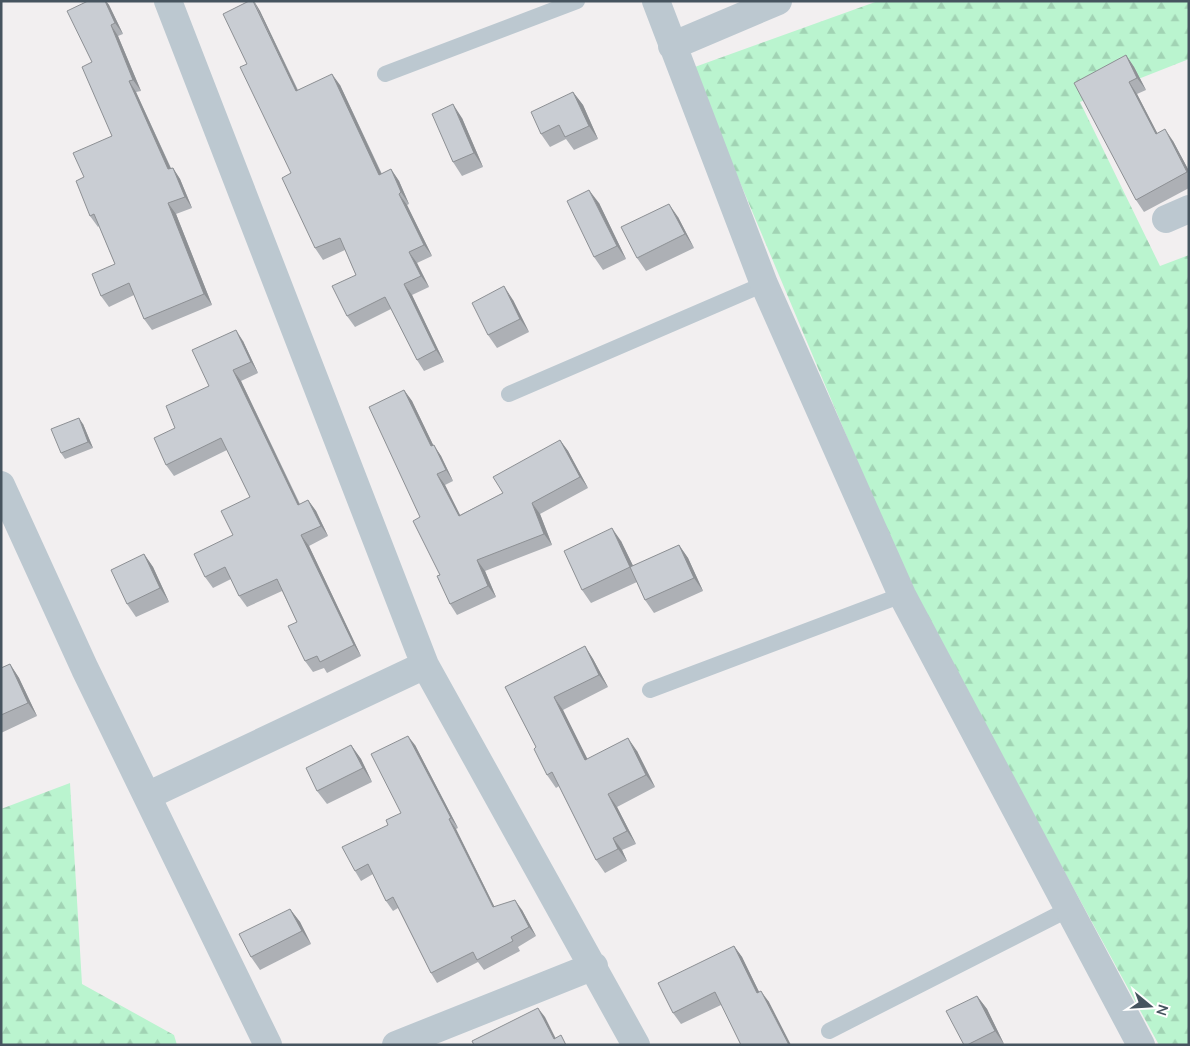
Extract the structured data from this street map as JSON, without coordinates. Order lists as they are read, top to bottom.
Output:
{
  "north": "right"
}
